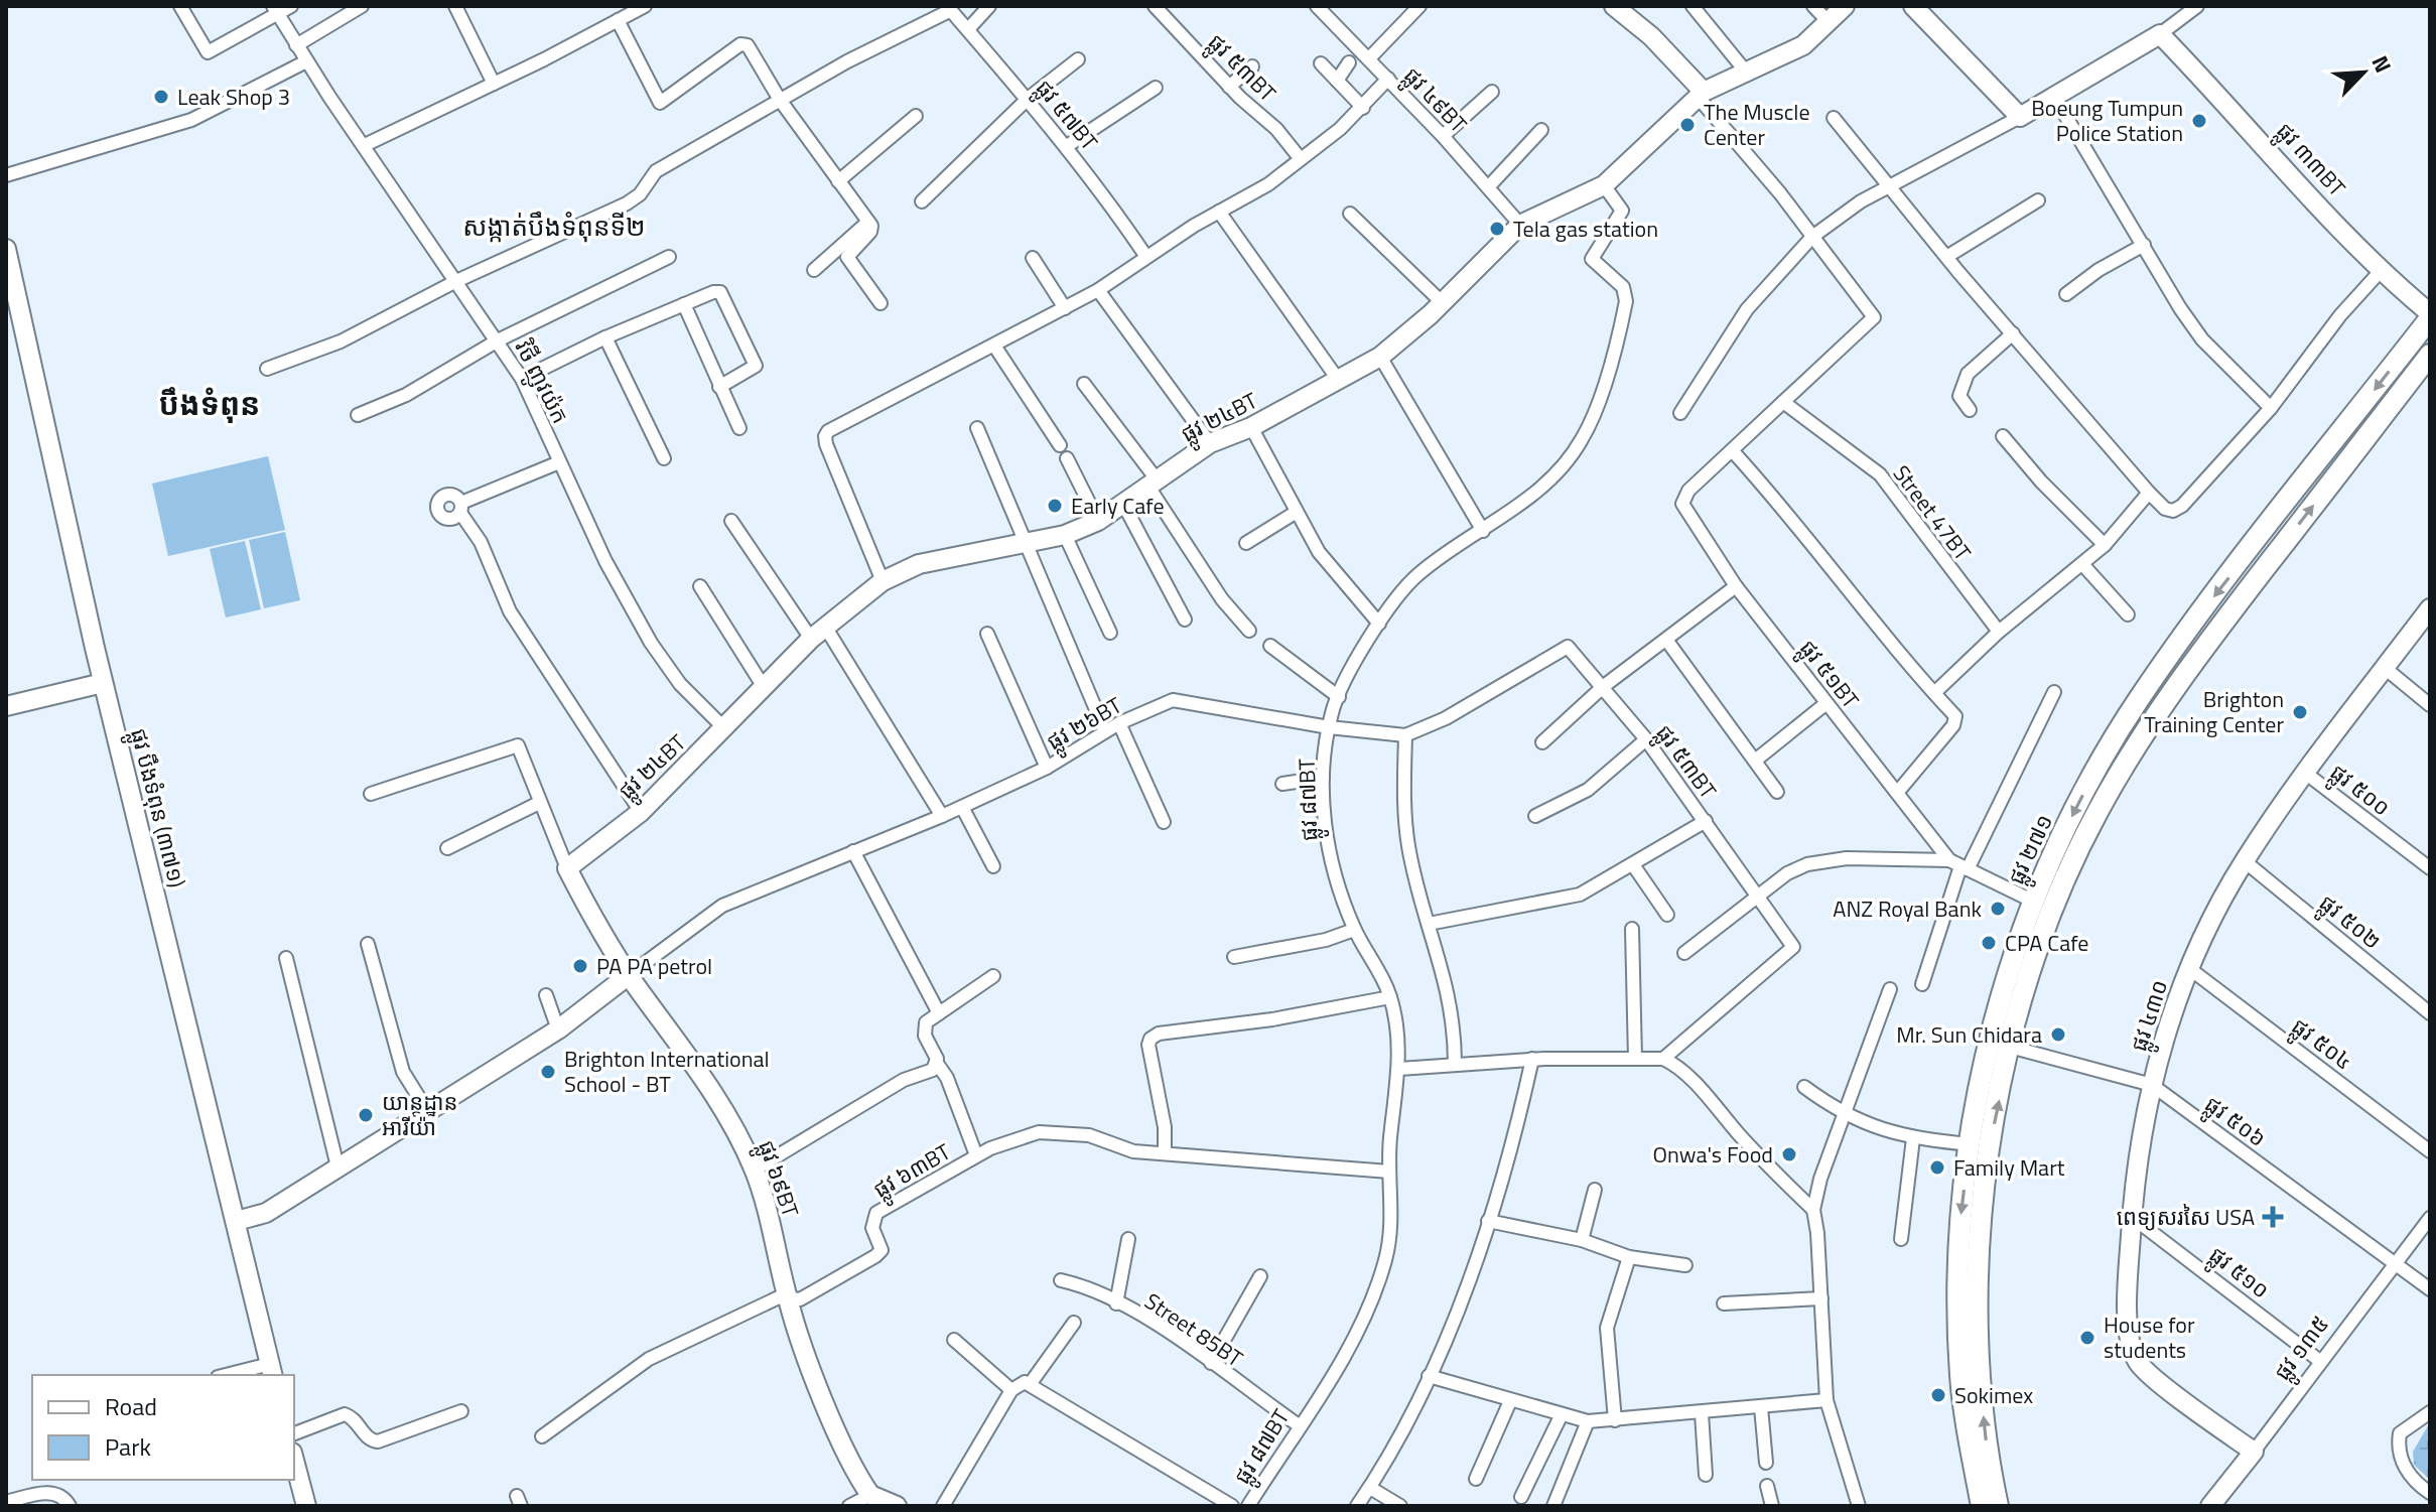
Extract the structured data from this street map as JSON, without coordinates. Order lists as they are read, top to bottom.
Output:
{
  "streets": {
    "main road": ["ផ្លូវ ២៧១"],
    "street": [
      "ផ្លូវ ៥៣BT",
      "ផ្លូវ ៤៩BT",
      "ផ្លូវ ៥៧BT",
      "ផ្លូវ ៣៣BT",
      "វិថី ញូវយ៉ក",
      "ផ្លូវ ២៤BT",
      "Street 47BT",
      "ផ្លូវ ៥១BT",
      "ផ្លូវ ២៦BT",
      "ផ្លូវ ៥០០",
      "ផ្លូវ ៨៧BT",
      "ផ្លូវ បឹងទំពុន (៣៧១)",
      "ផ្លូវ ៥០២",
      "ផ្លូវ ៤៣០",
      "ផ្លូវ ៥០៤",
      "ផ្លូវ ៥០៦",
      "ផ្លូវ ៦៣BT",
      "ផ្លូវ ៦៩BT",
      "ផ្លូវ ៥១០",
      "Street 85BT",
      "ផ្លូវ ១៣៥"
    ]
  },
  "crossings": [
    ["ផ្លូវ ៥៣BT", "ផ្លូវ ២៦BT"],
    ["ផ្លូវ ៤៩BT", "ផ្លូវ ២៤BT"],
    ["ផ្លូវ ៣៣BT", "ផ្លូវ ២៧១"],
    ["វិថី ញូវយ៉ក", "ផ្លូវ ២៤BT"],
    ["ផ្លូវ ២៤BT", "ផ្លូវ ៨៧BT"],
    ["ផ្លូវ ២៤BT", "ផ្លូវ ៦៩BT"],
    ["ផ្លូវ ២៦BT", "ផ្លូវ ៨៧BT"],
    ["ផ្លូវ ២៦BT", "ផ្លូវ ៦៩BT"],
    ["ផ្លូវ ៥០០", "ផ្លូវ ៤៣០"],
    ["ផ្លូវ ៨៧BT", "ផ្លូវ ៦៣BT"],
    ["ផ្លូវ ៨៧BT", "Street 85BT"],
    ["ផ្លូវ ២៧១", "ផ្លូវ ៥០៦"],
    ["ផ្លូវ ៥០២", "ផ្លូវ ៤៣០"],
    ["ផ្លូវ ៤៣០", "ផ្លូវ ៥០៤"],
    ["ផ្លូវ ៤៣០", "ផ្លូវ ៥០៦"],
    ["ផ្លូវ ៤៣០", "ផ្លូវ ៥១០"],
    ["ផ្លូវ ៤៣០", "ផ្លូវ ១៣៥"],
    ["ផ្លូវ ៥០៦", "ផ្លូវ ១៣៥"],
    ["ផ្លូវ ៦៣BT", "ផ្លូវ ៦៩BT"],
    ["ផ្លូវ ៥១០", "ផ្លូវ ១៣៥"]
  ],
  "districts": ["សង្កាត់បឹងទំពុនទី២", "បឹងទំពុន"],
  "places": {
    "other": [
      "Leak Shop 3",
      "Boeung Tumpun Police Station",
      "The Muscle Center",
      "Tela gas station",
      "Early Cafe",
      "Brighton Training Center",
      "ANZ Royal Bank",
      "CPA Cafe",
      "PA PA petrol",
      "Mr. Sun Chidara",
      "Brighton International School - BT",
      "យាន្ដដ្ឋាន អារីយ៉ា",
      "Onwa's Food",
      "Family Mart",
      "House for students",
      "Sokimex"
    ],
    "health": ["ពេទ្យសរសៃ USA"]
  },
  "legend": ["Road", "Park"],
  "north": "top right"
}
